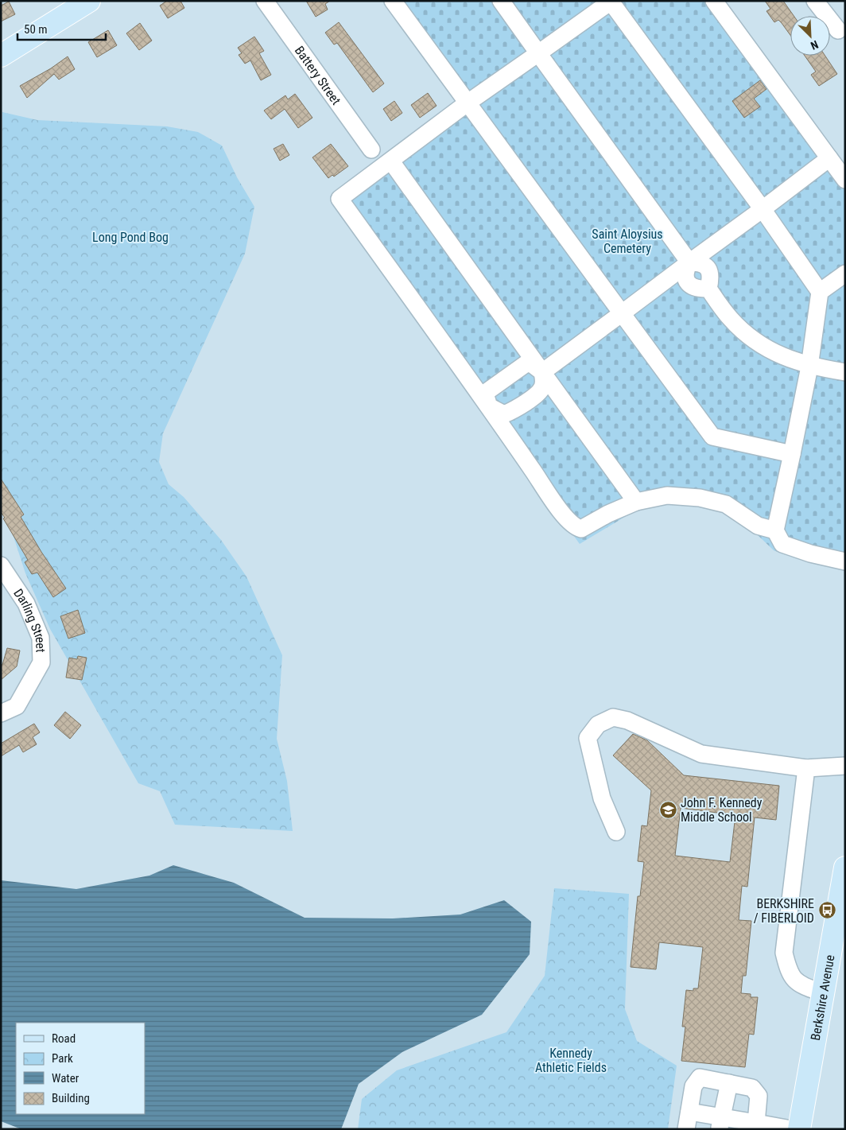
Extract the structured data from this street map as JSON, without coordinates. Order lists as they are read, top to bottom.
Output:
{
  "streets": {
    "main road": ["Berkshire Avenue"],
    "street": ["Battery Street", "Darling Street"]
  },
  "parks": ["Saint Aloysius Cemetery", "Long Pond Bog", "Kennedy Athletic Fields"],
  "places": {
    "school or university": ["John F. Kennedy Middle School"],
    "bus stop": ["BERKSHIRE / FIBERLOID"]
  },
  "legend": [
    "Road",
    "Park",
    "Water",
    "Building"
  ],
  "scale_bar": "50 m",
  "north": "bottom right"
}
